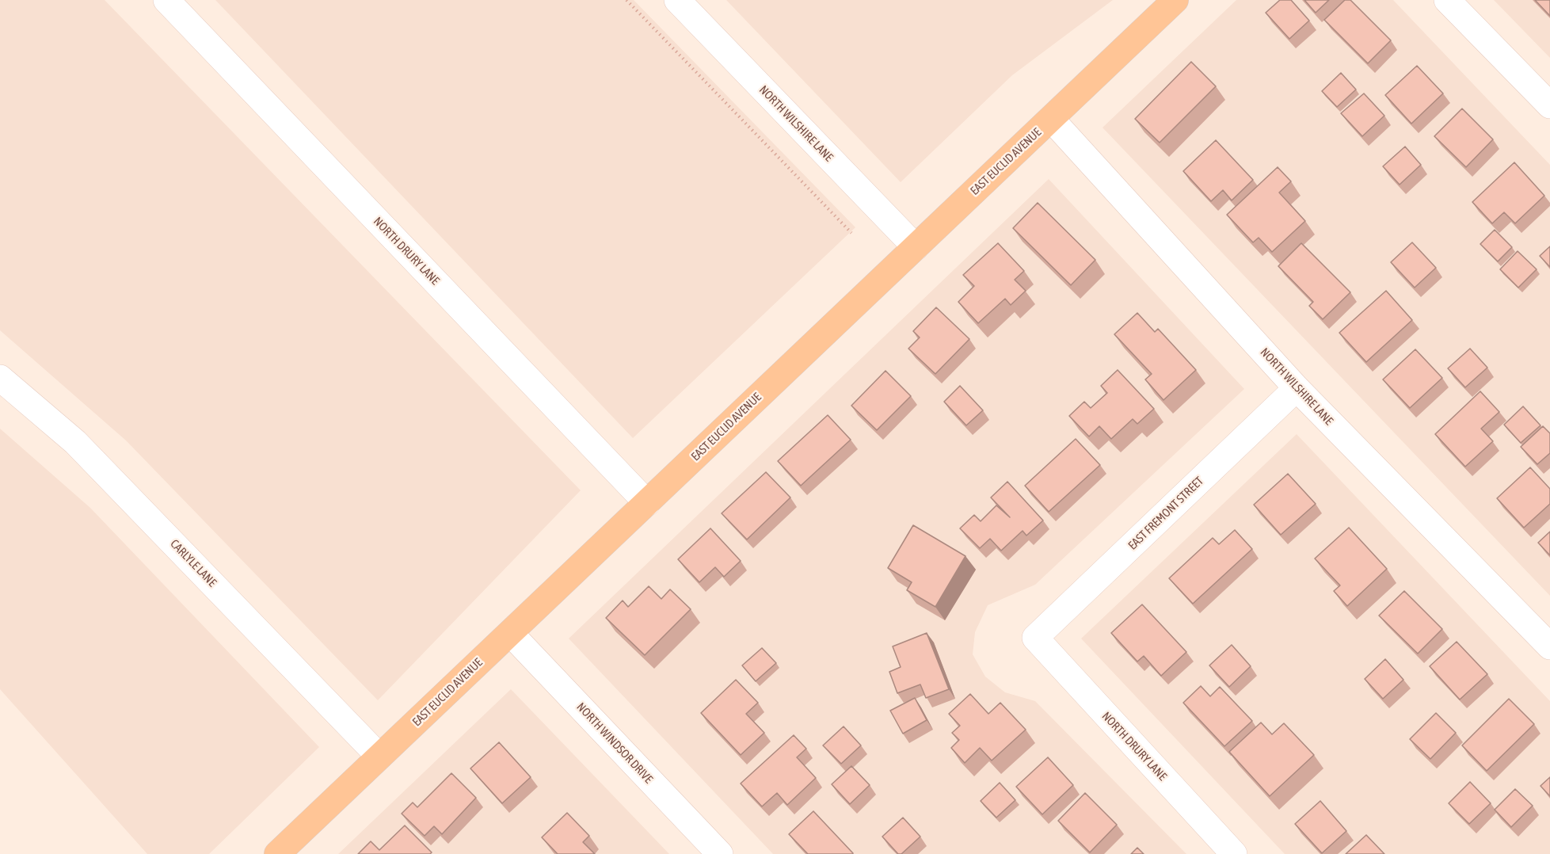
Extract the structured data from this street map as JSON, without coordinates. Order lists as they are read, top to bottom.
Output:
{
  "streets": {
    "main road": ["EAST EUCLID AVENUE"],
    "street": [
      "NORTH WILSHIRE LANE",
      "NORTH DRURY LANE",
      "EAST FREMONT STREET",
      "CARLYLE LANE",
      "NORTH WINDSOR DRIVE"
    ]
  },
  "crossings": [
    ["NORTH WILSHIRE LANE", "EAST EUCLID AVENUE"],
    ["NORTH WILSHIRE LANE", "EAST FREMONT STREET"],
    ["EAST EUCLID AVENUE", "NORTH DRURY LANE"],
    ["EAST EUCLID AVENUE", "CARLYLE LANE"],
    ["EAST EUCLID AVENUE", "NORTH WINDSOR DRIVE"],
    ["NORTH DRURY LANE", "EAST FREMONT STREET"]
  ]
}
